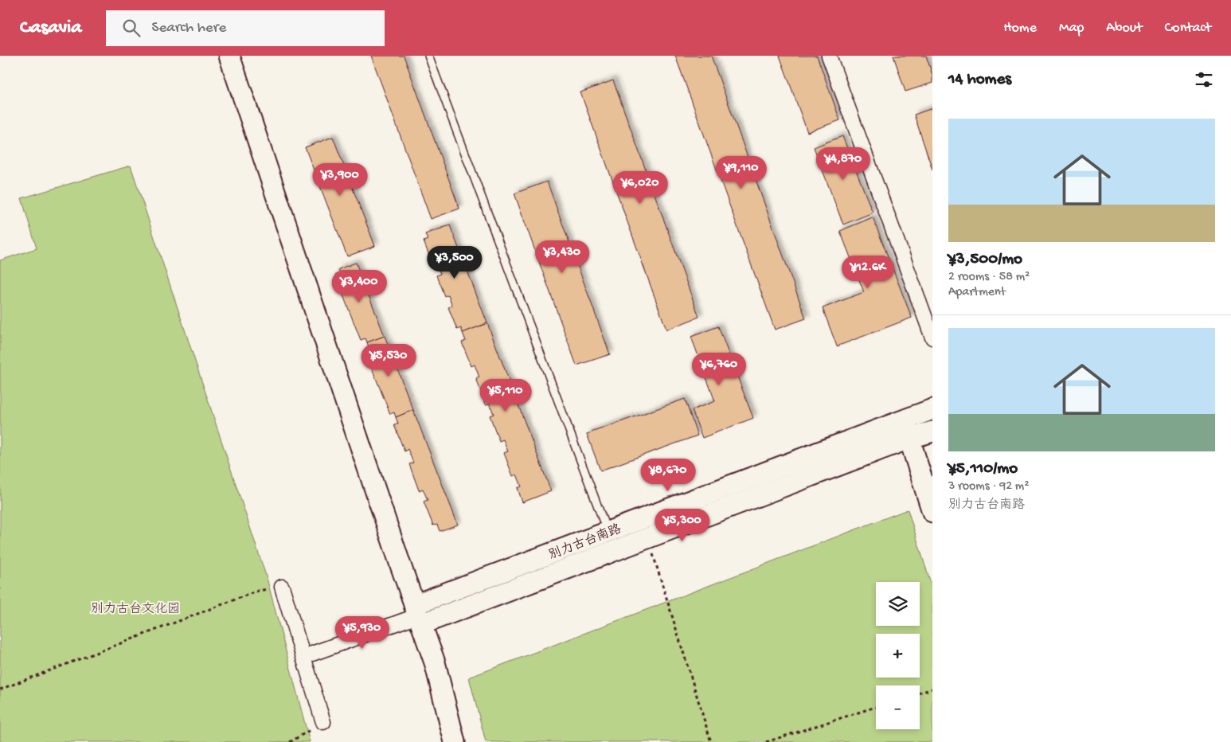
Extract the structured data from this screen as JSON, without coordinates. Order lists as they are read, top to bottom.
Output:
{
  "streets": {
    "street": ["别力古台南路"]
  },
  "parks": ["别力古台文化园"],
  "page": {
    "header": "Casavia",
    "search": "Search here",
    "nav": [
      "Home",
      "Map",
      "About",
      "Contact"
    ],
    "heading": "14 homes",
    "list": [
      {
        "name": "¥3,500/mo",
        "note": "2 rooms · 58 m² · Apartment"
      },
      {
        "name": "¥5,110/mo",
        "note": "3 rooms · 92 m² · 别力古台南路"
      }
    ],
    "price": [
      "¥4,870",
      "¥9,110",
      "¥3,900",
      "¥6,020",
      "¥3,430",
      "¥3,500",
      "¥12.6K",
      "¥3,400",
      "¥5,530",
      "¥6,760",
      "¥5,110",
      "¥8,670",
      "¥5,300",
      "¥5,930"
    ],
    "map_buttons": ["+", "−"]
  }
}
